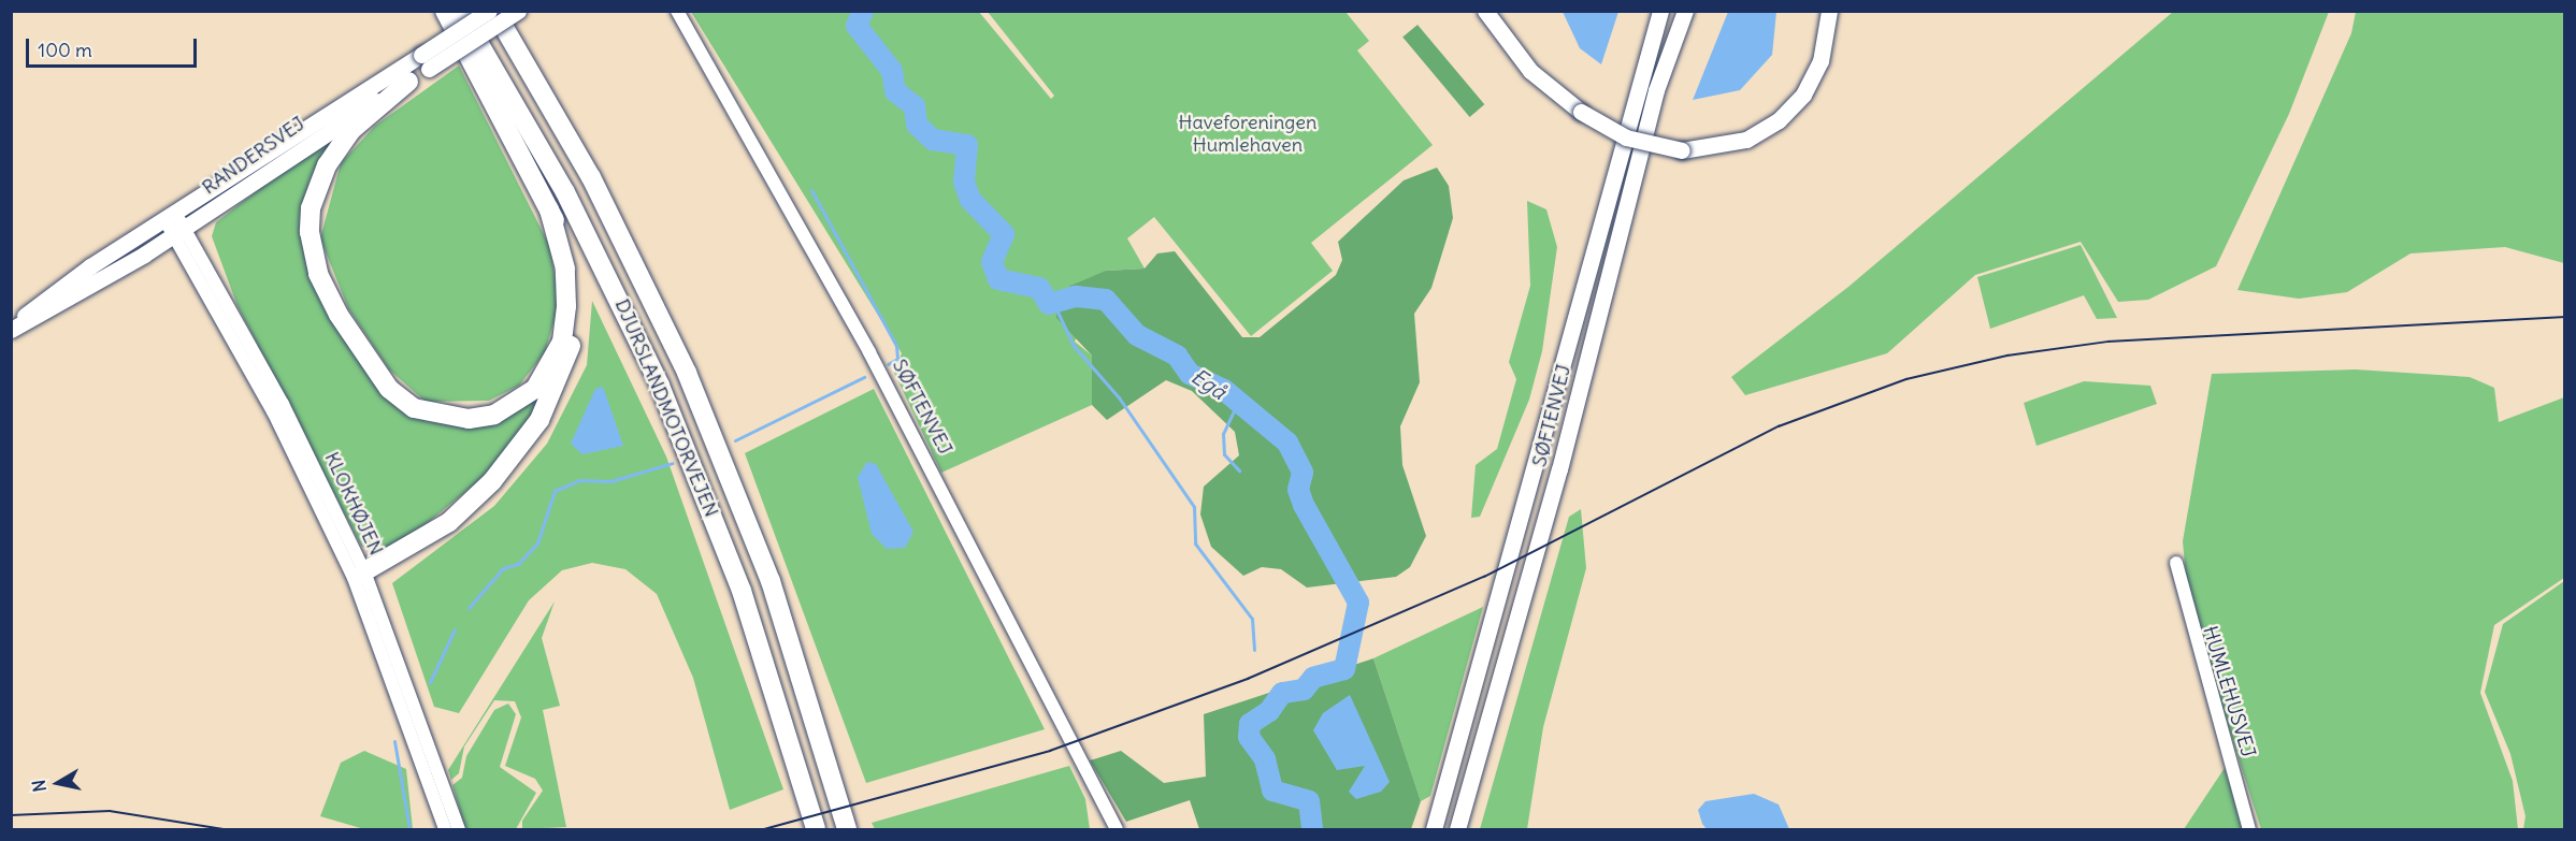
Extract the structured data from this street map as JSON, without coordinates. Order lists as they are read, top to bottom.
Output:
{
  "streets": {
    "highway": ["DJURSLANDMOTORVEJEN"],
    "main road": ["RANDERSVEJ", "SØFTENVEJ"],
    "street": ["KLOKHØJEN", "HUMLEHUSVEJ"]
  },
  "crossings": [
    ["RANDERSVEJ", "KLOKHØJEN"]
  ],
  "water": ["Egå"],
  "parks": ["Haveforeningen Humlehaven"],
  "scale_bar": "100 m",
  "north": "left"
}
